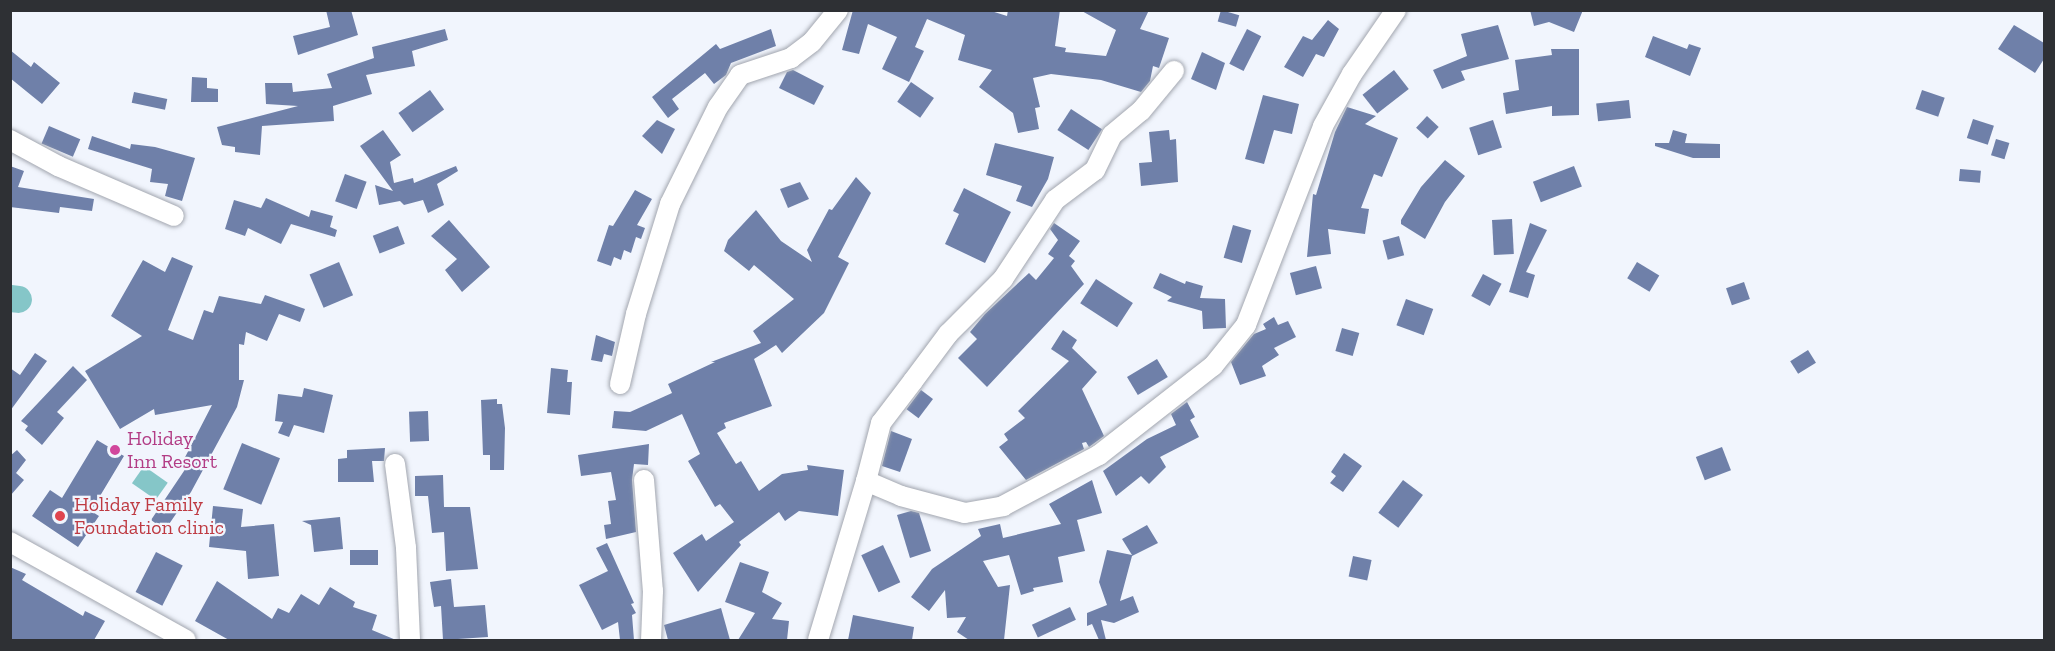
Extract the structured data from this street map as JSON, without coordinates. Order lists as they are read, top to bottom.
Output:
{
  "places": ["Holiday Inn Resort", "Holiday Family Foundation clinic"]
}
